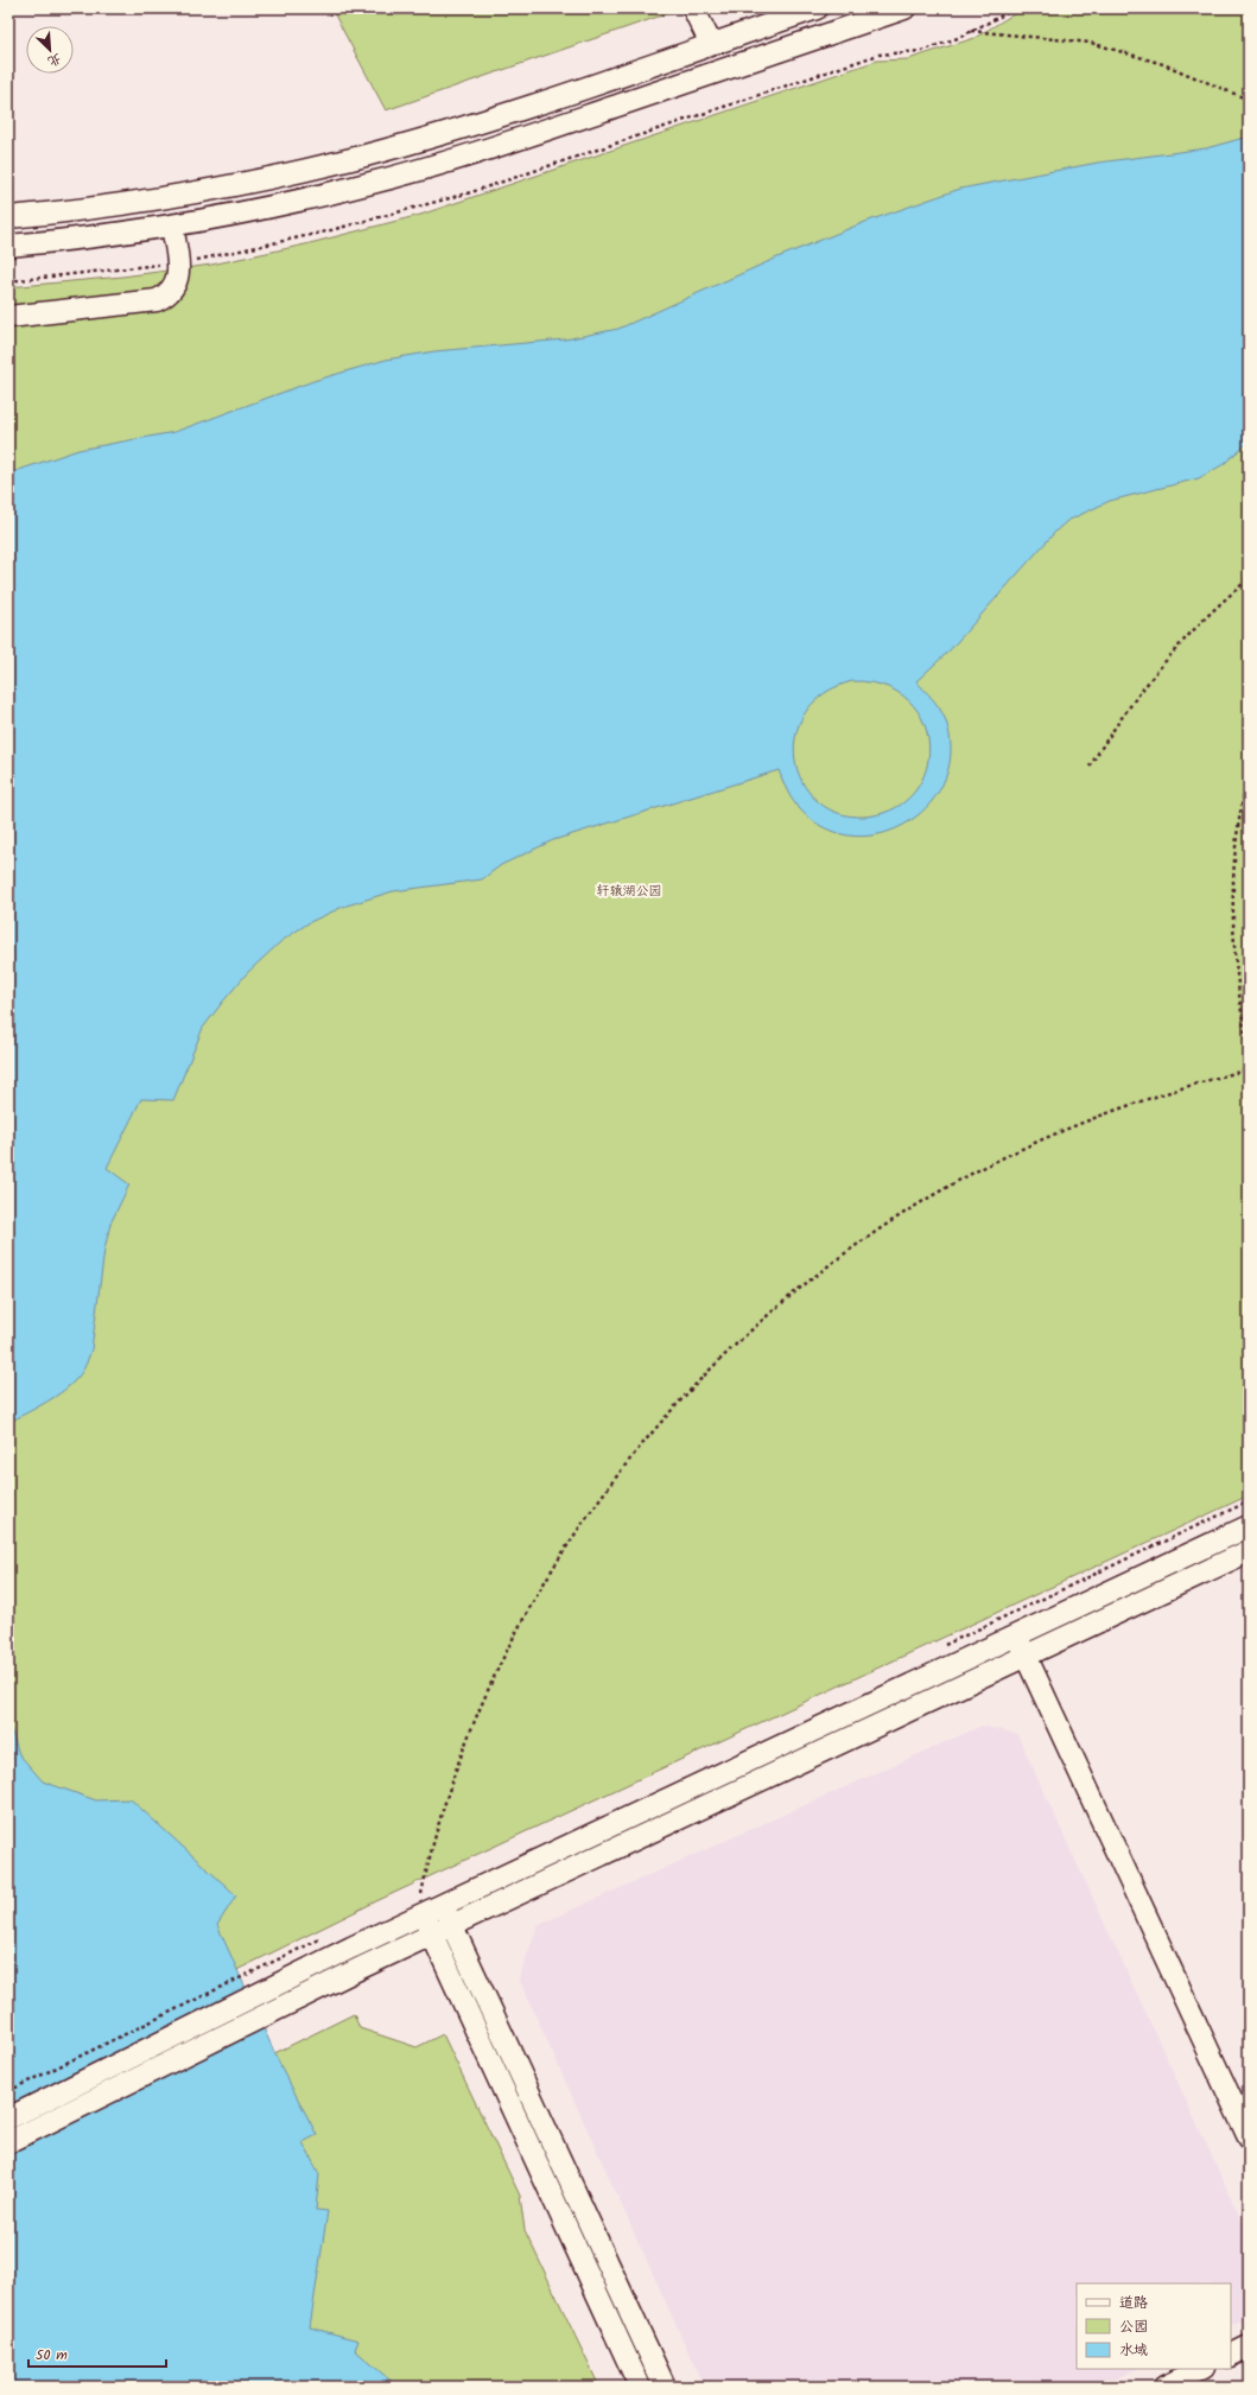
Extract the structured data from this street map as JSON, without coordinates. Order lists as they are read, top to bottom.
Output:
{
  "parks": ["轩辕湖公园"],
  "legend": ["道路", "公园", "水域"],
  "scale_bar": "50 m",
  "north": "bottom right"
}
